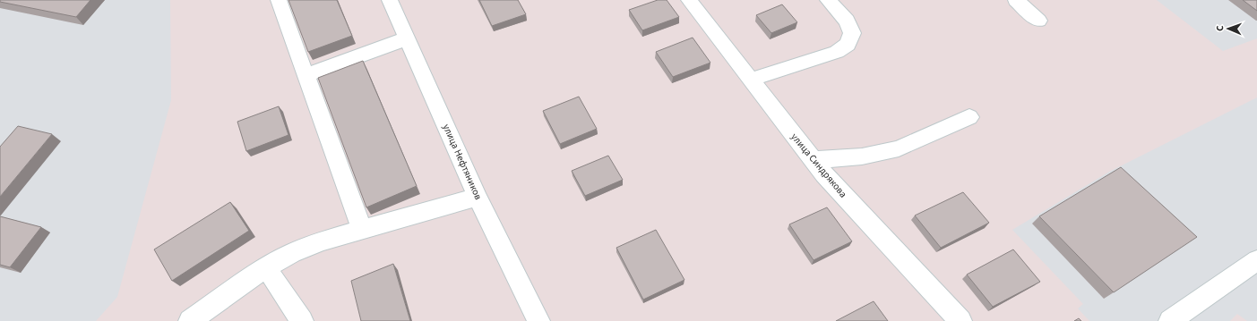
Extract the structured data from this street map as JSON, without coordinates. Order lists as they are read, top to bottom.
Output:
{
  "streets": {
    "street": ["улица Нефтяников", "улица Синдрякова"]
  },
  "north": "left"
}
